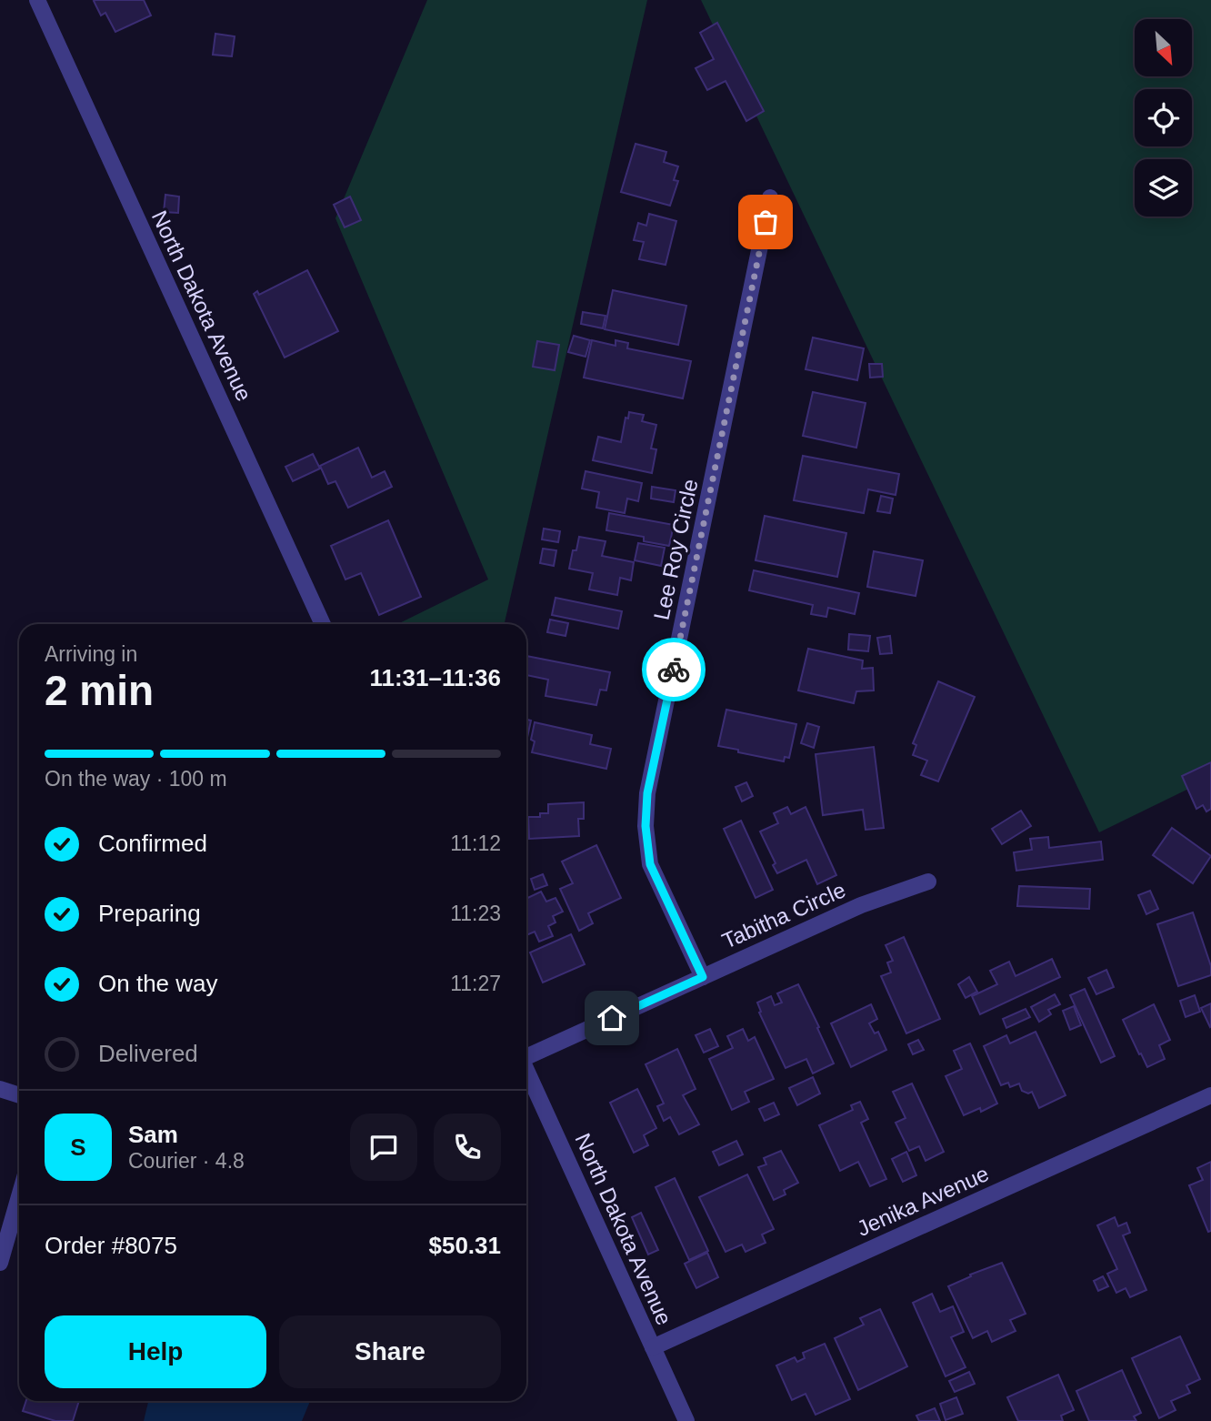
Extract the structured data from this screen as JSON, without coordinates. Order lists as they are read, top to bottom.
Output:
{
  "streets": {
    "street": [
      "North Dakota Avenue",
      "Lee Roy Circle",
      "Tabitha Circle",
      "Jenika Avenue"
    ]
  },
  "crossings": [
    ["North Dakota Avenue", "Jenika Avenue"],
    ["Lee Roy Circle", "Tabitha Circle"]
  ],
  "north": "bottom right",
  "page": {
    "heading": ["2 min", "Arriving in", "11:31–11:36"],
    "panel": [
      "Sam",
      "Courier · 4.8",
      "Order #8075",
      "$50.31"
    ],
    "bar": "On the way · 100 m",
    "list": [
      ["Confirmed", "11:12"],
      ["Preparing", "11:23"],
      ["On the way", "11:27"],
      "Delivered"
    ],
    "round": "S",
    "buttons": ["Help", "Share"]
  }
}
